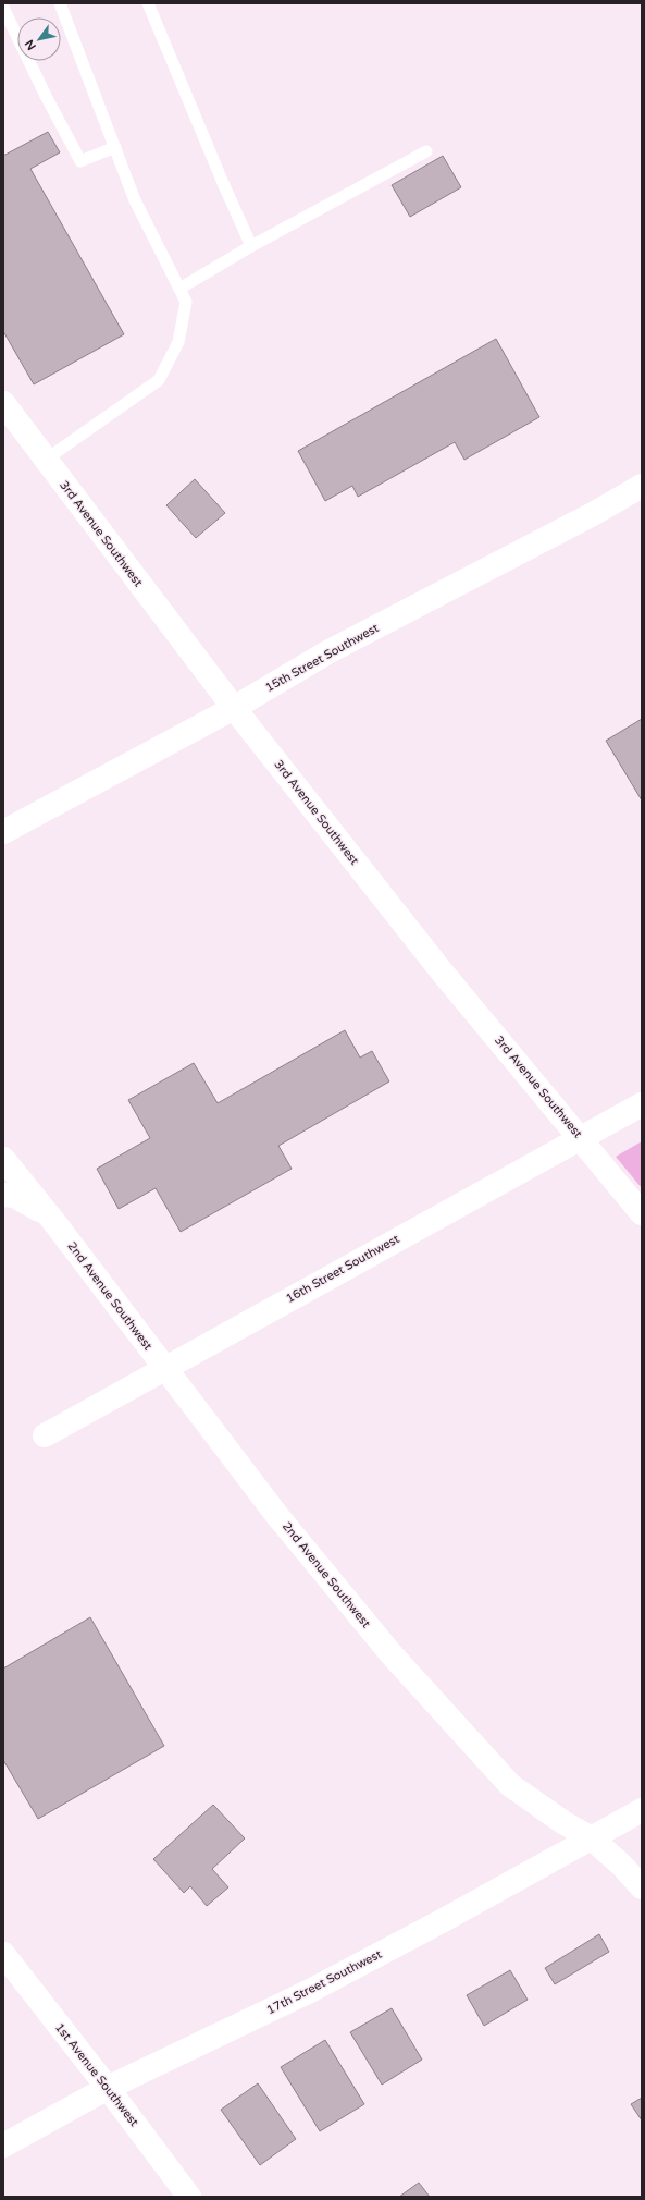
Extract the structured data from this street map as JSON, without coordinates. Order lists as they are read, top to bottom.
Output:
{
  "streets": {
    "street": [
      "3rd Avenue Southwest",
      "15th Street Southwest",
      "16th Street Southwest",
      "2nd Avenue Southwest",
      "17th Street Southwest",
      "1st Avenue Southwest"
    ]
  },
  "crossings": [
    ["3rd Avenue Southwest", "15th Street Southwest"],
    ["3rd Avenue Southwest", "16th Street Southwest"],
    ["16th Street Southwest", "2nd Avenue Southwest"],
    ["2nd Avenue Southwest", "17th Street Southwest"],
    ["17th Street Southwest", "1st Avenue Southwest"]
  ],
  "north": "bottom left"
}
